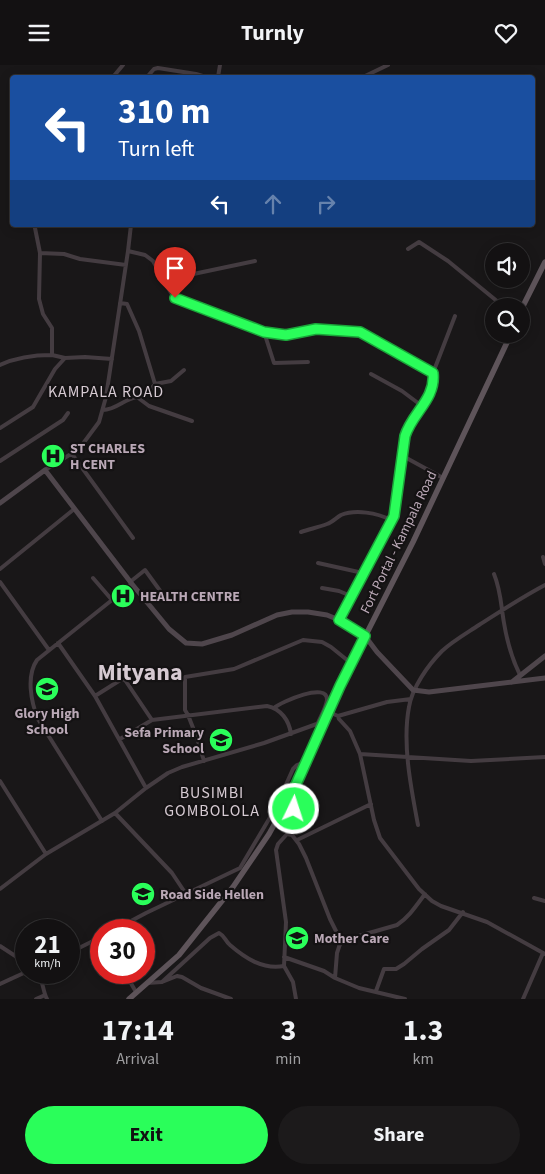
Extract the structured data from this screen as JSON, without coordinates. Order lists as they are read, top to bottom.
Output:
{
  "streets": {
    "main road": ["Fort Portal - Kampala Road"]
  },
  "districts": ["KAMPALA ROAD", "Mityana", "BUSIMBI GOMBOLOLA"],
  "places": {
    "hospital": ["ST CHARLES H CENT", "HEALTH CENTRE"],
    "school or university": [
      "Glory High School",
      "Sefa Primary School",
      "Road Side Hellen",
      "Mother Care"
    ]
  },
  "page": {
    "header": "Turnly",
    "turn": ["310 m", "Turn left"],
    "speed": "21 km/h",
    "limit": "30",
    "eta": [
      "17:14",
      "Arrival",
      "3",
      "min",
      "1.3",
      "km"
    ],
    "buttons": ["Exit", "Share"]
  }
}
